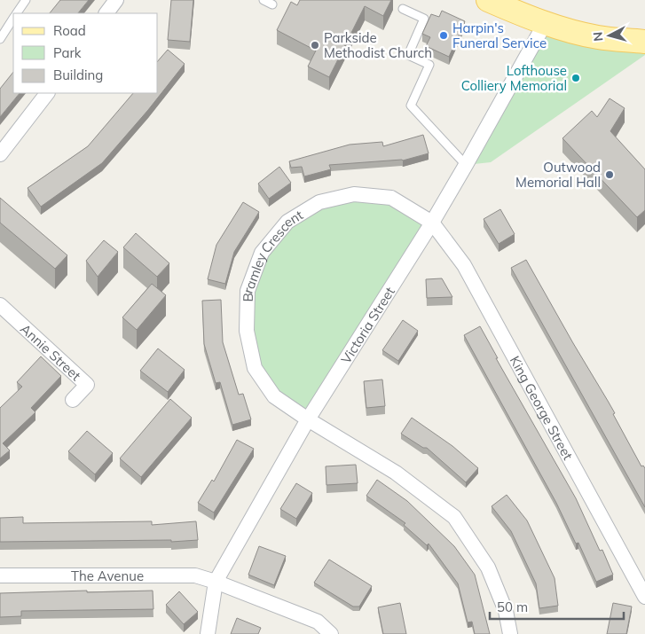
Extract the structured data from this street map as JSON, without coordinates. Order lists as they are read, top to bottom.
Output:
{
  "streets": {
    "street": [
      "Bramley Crescent",
      "Victoria Street",
      "Annie Street",
      "King George Street",
      "The Avenue"
    ]
  },
  "crossings": [
    ["Bramley Crescent", "Victoria Street"],
    ["Bramley Crescent", "King George Street"],
    ["Victoria Street", "King George Street"],
    ["Victoria Street", "The Avenue"]
  ],
  "places": [
    "Harpin's Funeral Service",
    "Parkside Methodist Church",
    "Lofthouse Colliery Memorial",
    "Outwood Memorial Hall"
  ],
  "legend": ["Road", "Park", "Building"],
  "scale_bar": "50 m",
  "north": "left"
}
